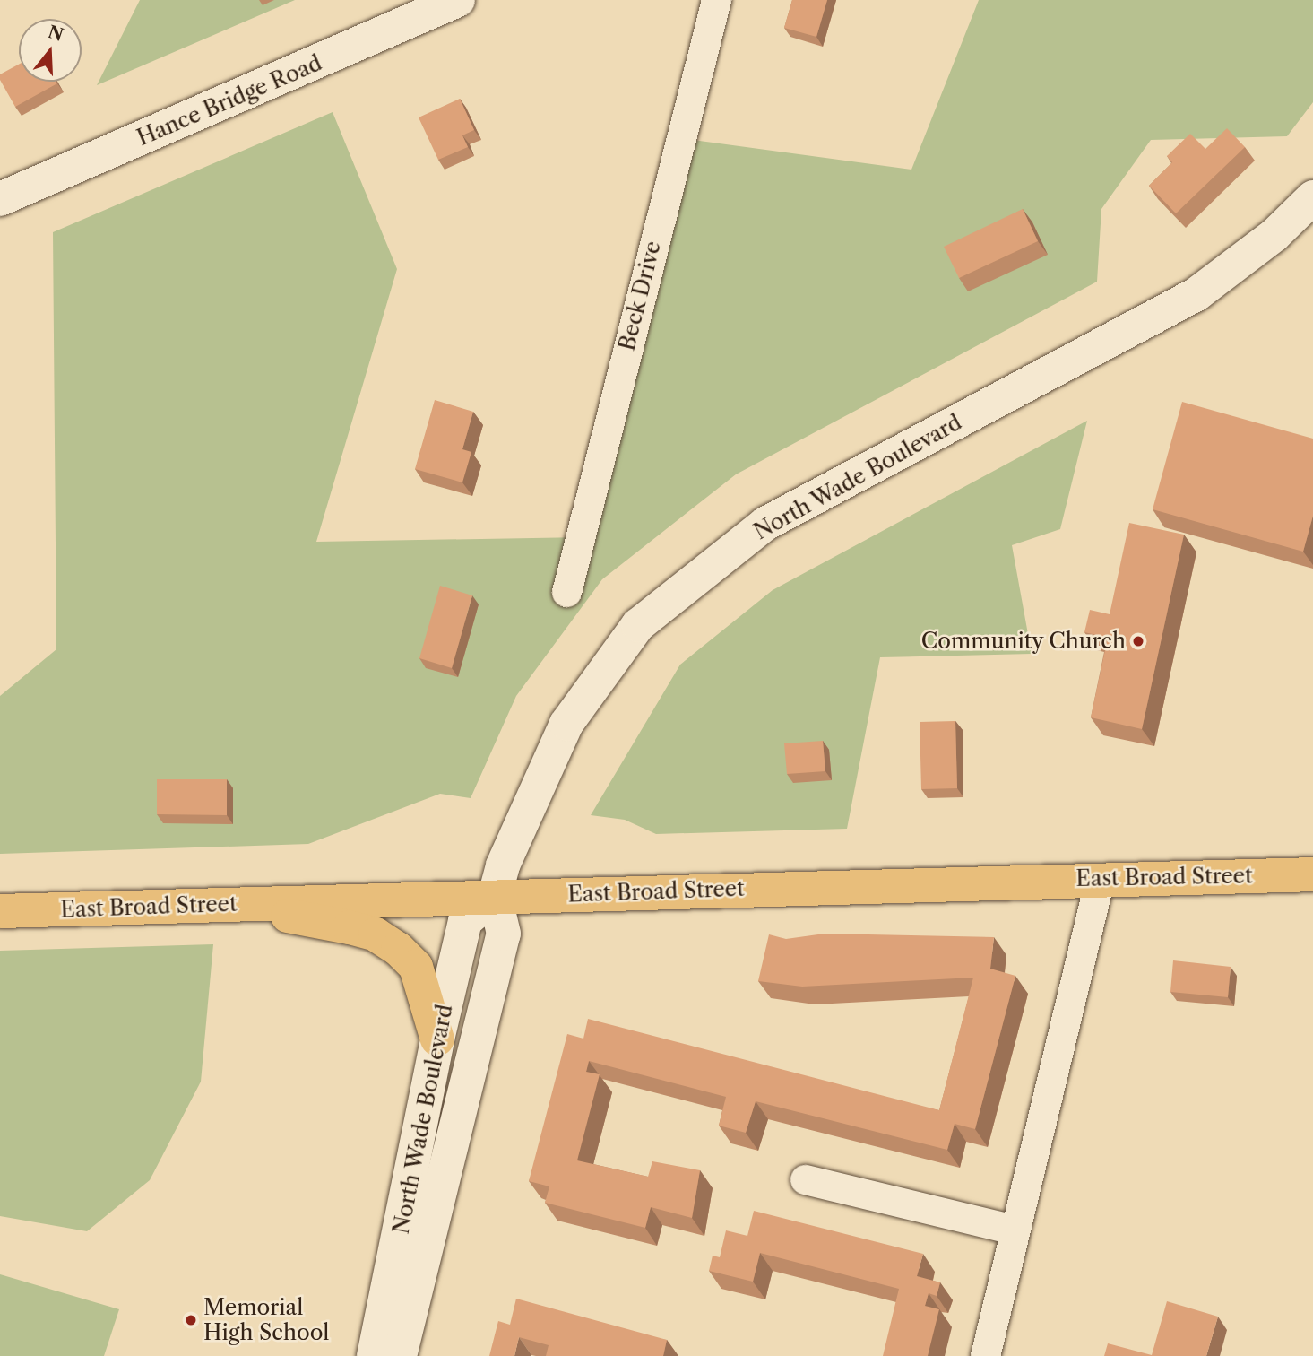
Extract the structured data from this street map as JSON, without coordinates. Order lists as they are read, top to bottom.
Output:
{
  "streets": {
    "main road": ["Hance Bridge Road", "North Wade Boulevard", "East Broad Street"],
    "street": ["Beck Drive"]
  },
  "crossings": [
    ["North Wade Boulevard", "East Broad Street"]
  ],
  "places": ["Community Church", "Memorial High School"],
  "north": "top"
}
